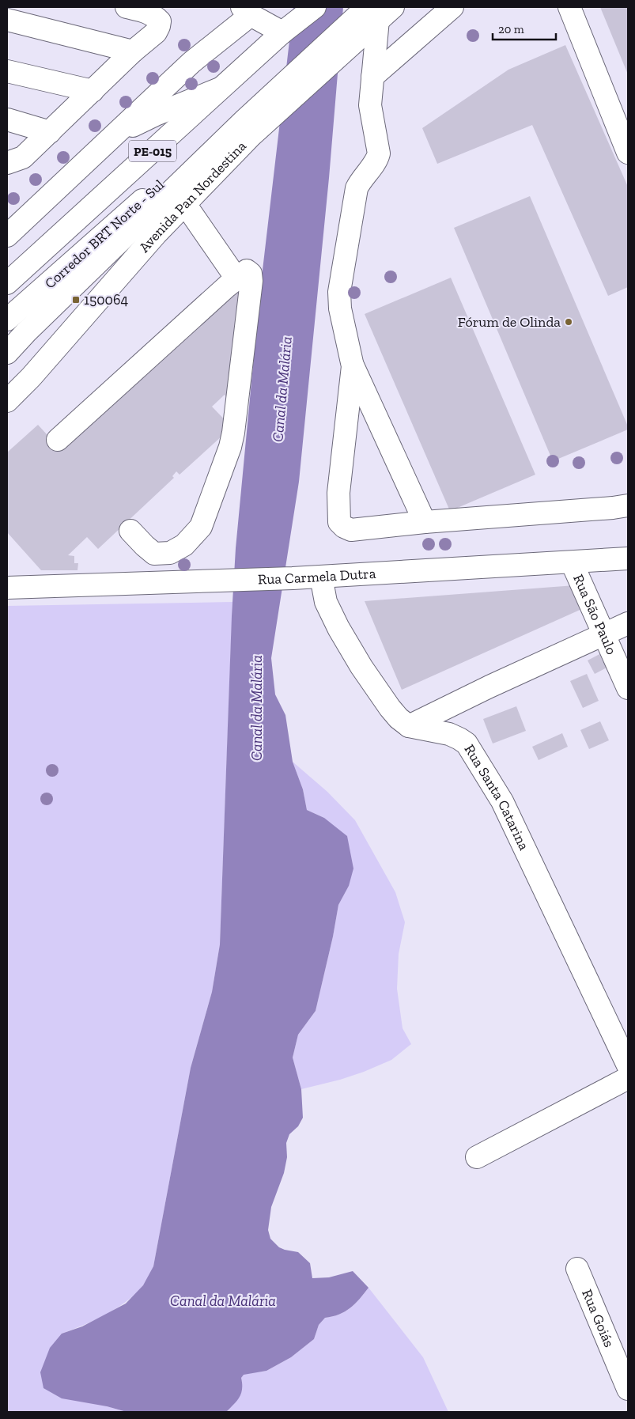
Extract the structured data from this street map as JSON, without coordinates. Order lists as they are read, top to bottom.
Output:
{
  "streets": {
    "main road": [
      "PE-015",
      "Avenida Pan Nordestina",
      "Corredor BRT Norte - Sul",
      "Rua Carmela Dutra",
      "Rua São Paulo",
      "Rua Santa Catarina",
      "Rua Goiás"
    ]
  },
  "crossings": [
    ["Avenida Pan Nordestina", "Corredor BRT Norte - Sul"],
    ["Rua Carmela Dutra", "Rua São Paulo"]
  ],
  "water": ["Canal da Malária"],
  "places": {
    "transit": ["150064"],
    "other": ["Fórum de Olinda"]
  },
  "scale_bar": "20 m"
}
